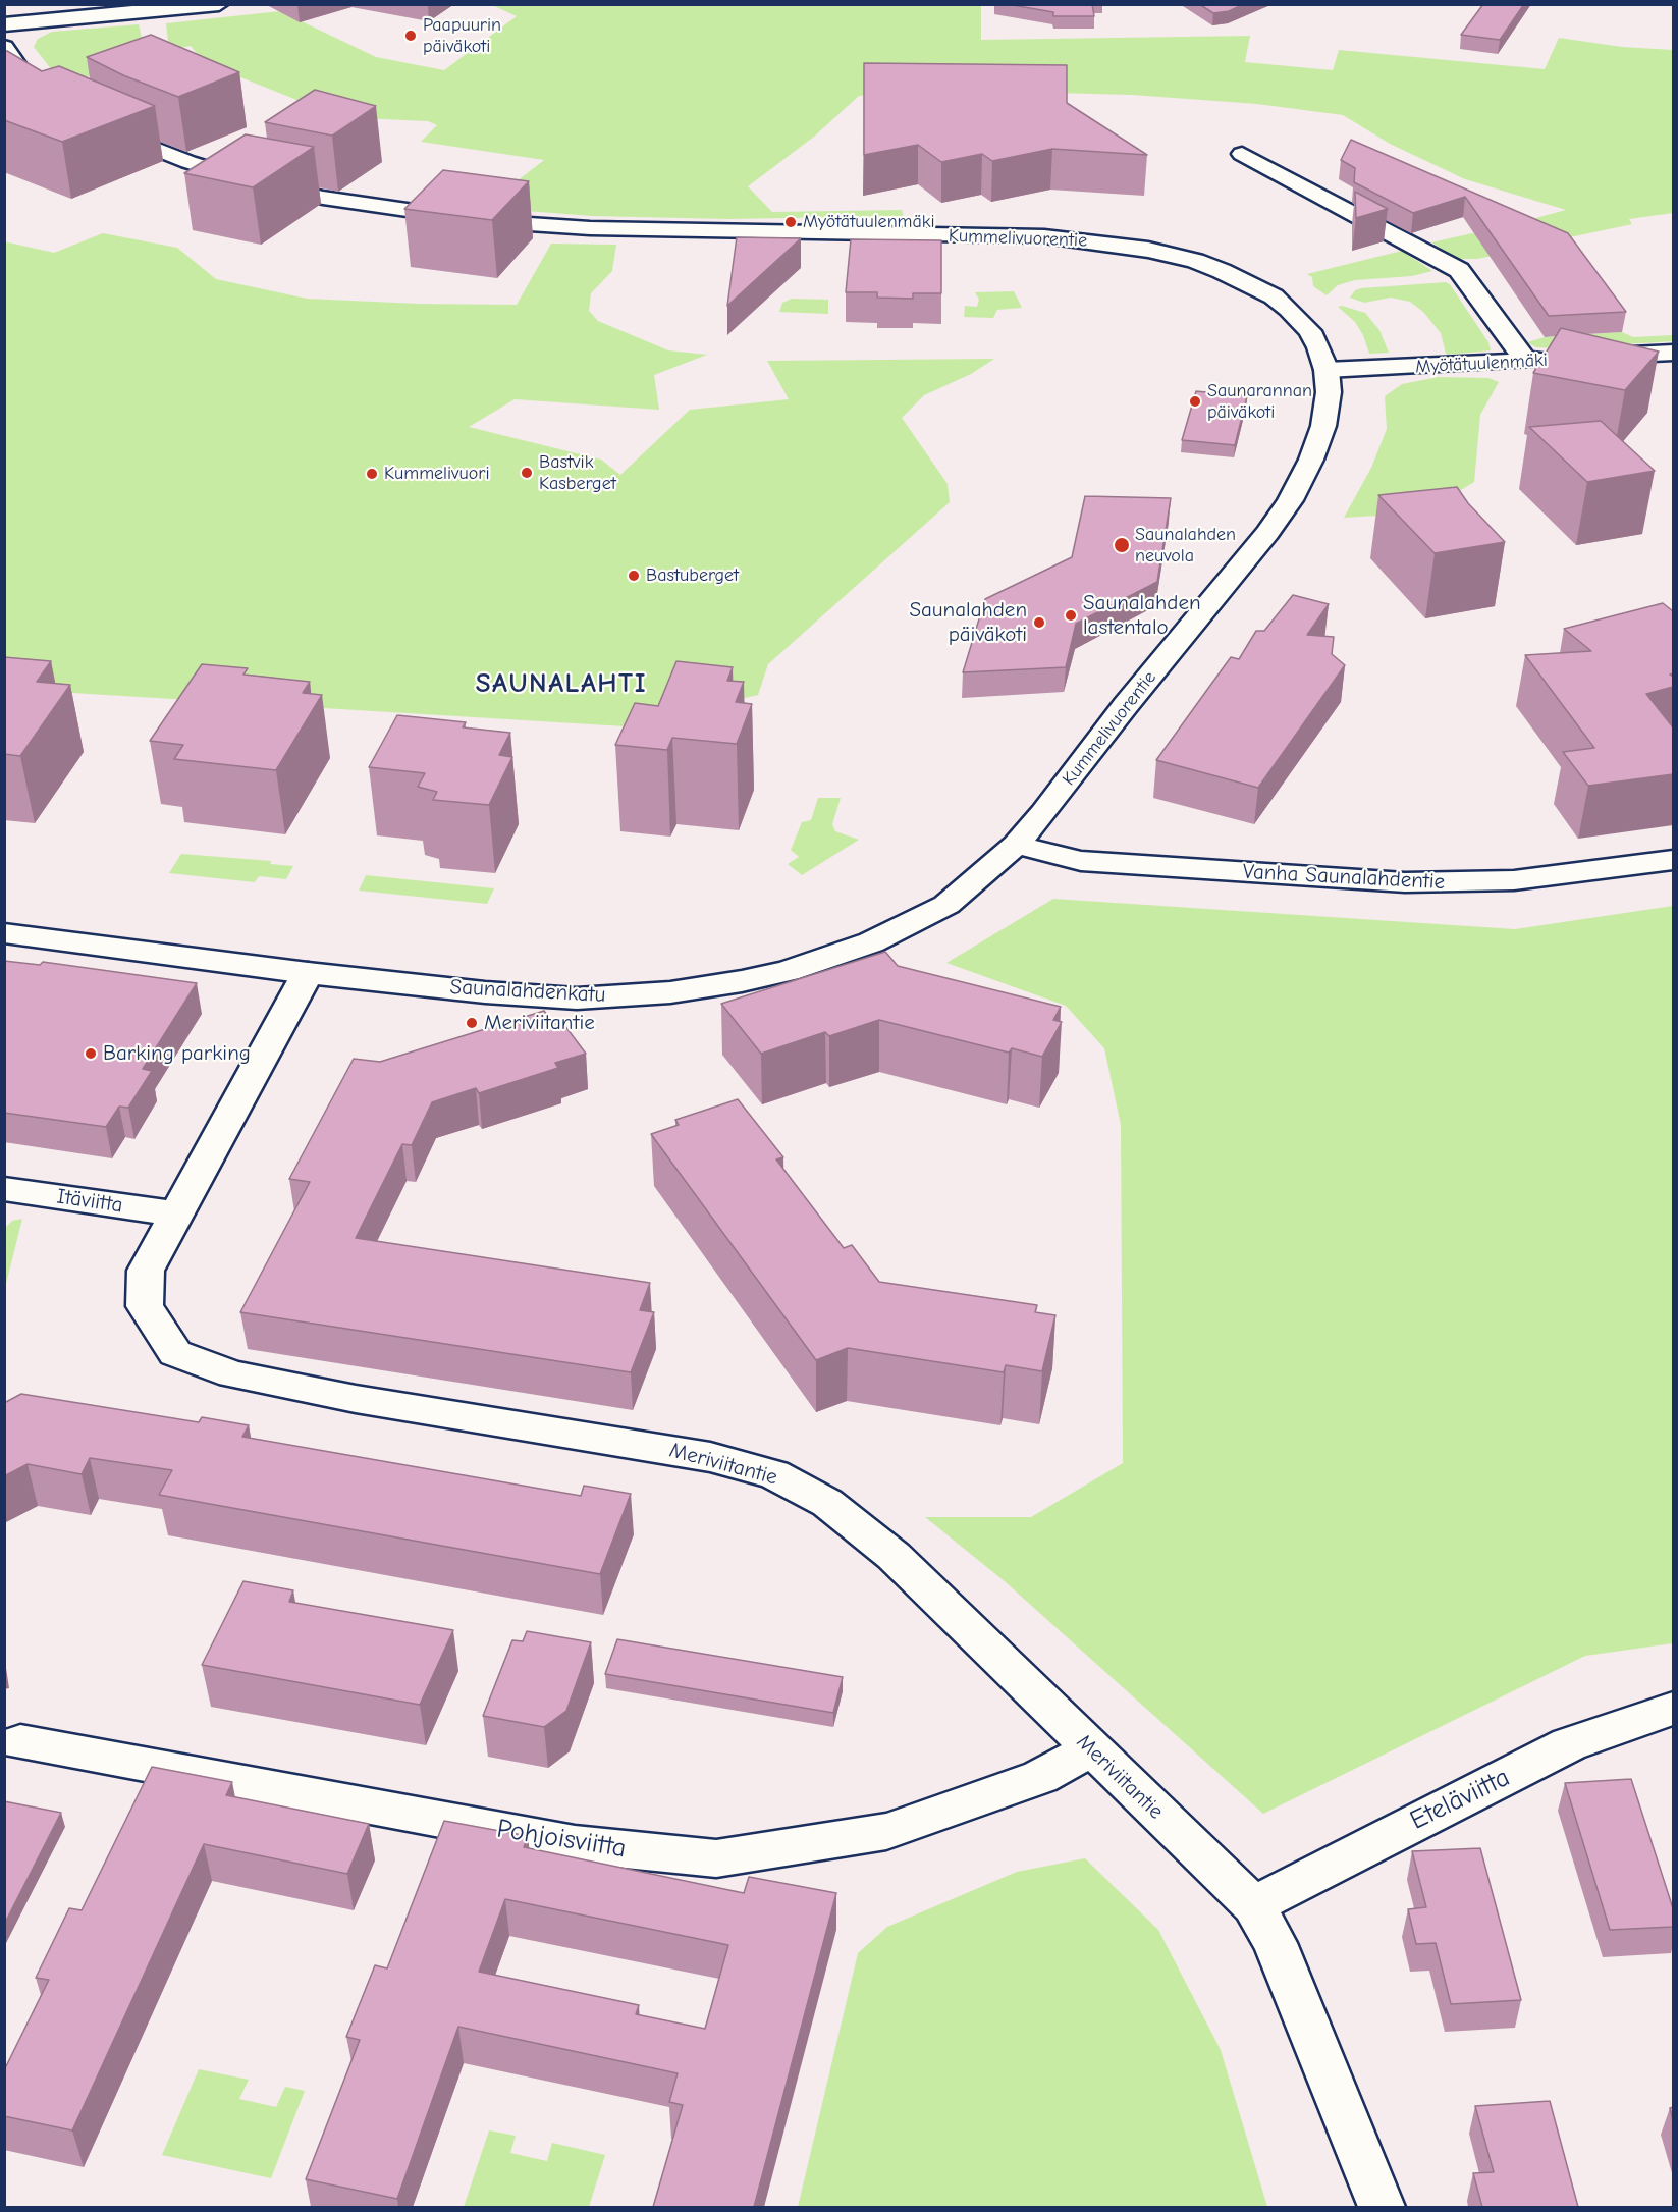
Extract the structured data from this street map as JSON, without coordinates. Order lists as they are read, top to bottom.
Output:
{
  "streets": {
    "street": [
      "Kummelivuorentie",
      "Myötätuulenmäki",
      "Vanha Saunalahdentie",
      "Saunalahdenkatu",
      "Itäviitta",
      "Meriviitantie",
      "Eteläviitta",
      "Pohjoisviitta"
    ]
  },
  "crossings": [
    ["Kummelivuorentie", "Myötätuulenmäki"],
    ["Kummelivuorentie", "Vanha Saunalahdentie"],
    ["Kummelivuorentie", "Saunalahdenkatu"],
    ["Vanha Saunalahdentie", "Saunalahdenkatu"],
    ["Saunalahdenkatu", "Meriviitantie"],
    ["Itäviitta", "Meriviitantie"],
    ["Meriviitantie", "Eteläviitta"],
    ["Meriviitantie", "Pohjoisviitta"]
  ],
  "districts": ["SAUNALAHTI"],
  "places": [
    "Paapuurin päiväkoti",
    "Myötätuulenmäki",
    "Saunarannan päiväkoti",
    "Bastvik Kasberget",
    "Kummelivuori",
    "Saunalahden neuvola",
    "Bastuberget",
    "Saunalahden lastentalo",
    "Saunalahden päiväkoti",
    "Meriviitantie",
    "Barking parking"
  ]
}
